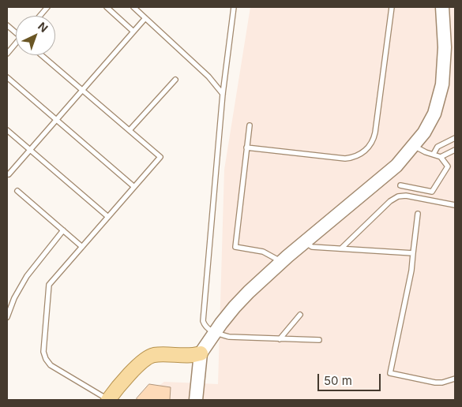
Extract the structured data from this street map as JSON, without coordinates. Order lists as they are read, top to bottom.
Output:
{
  "scale_bar": "50 m",
  "north": "top right"
}
